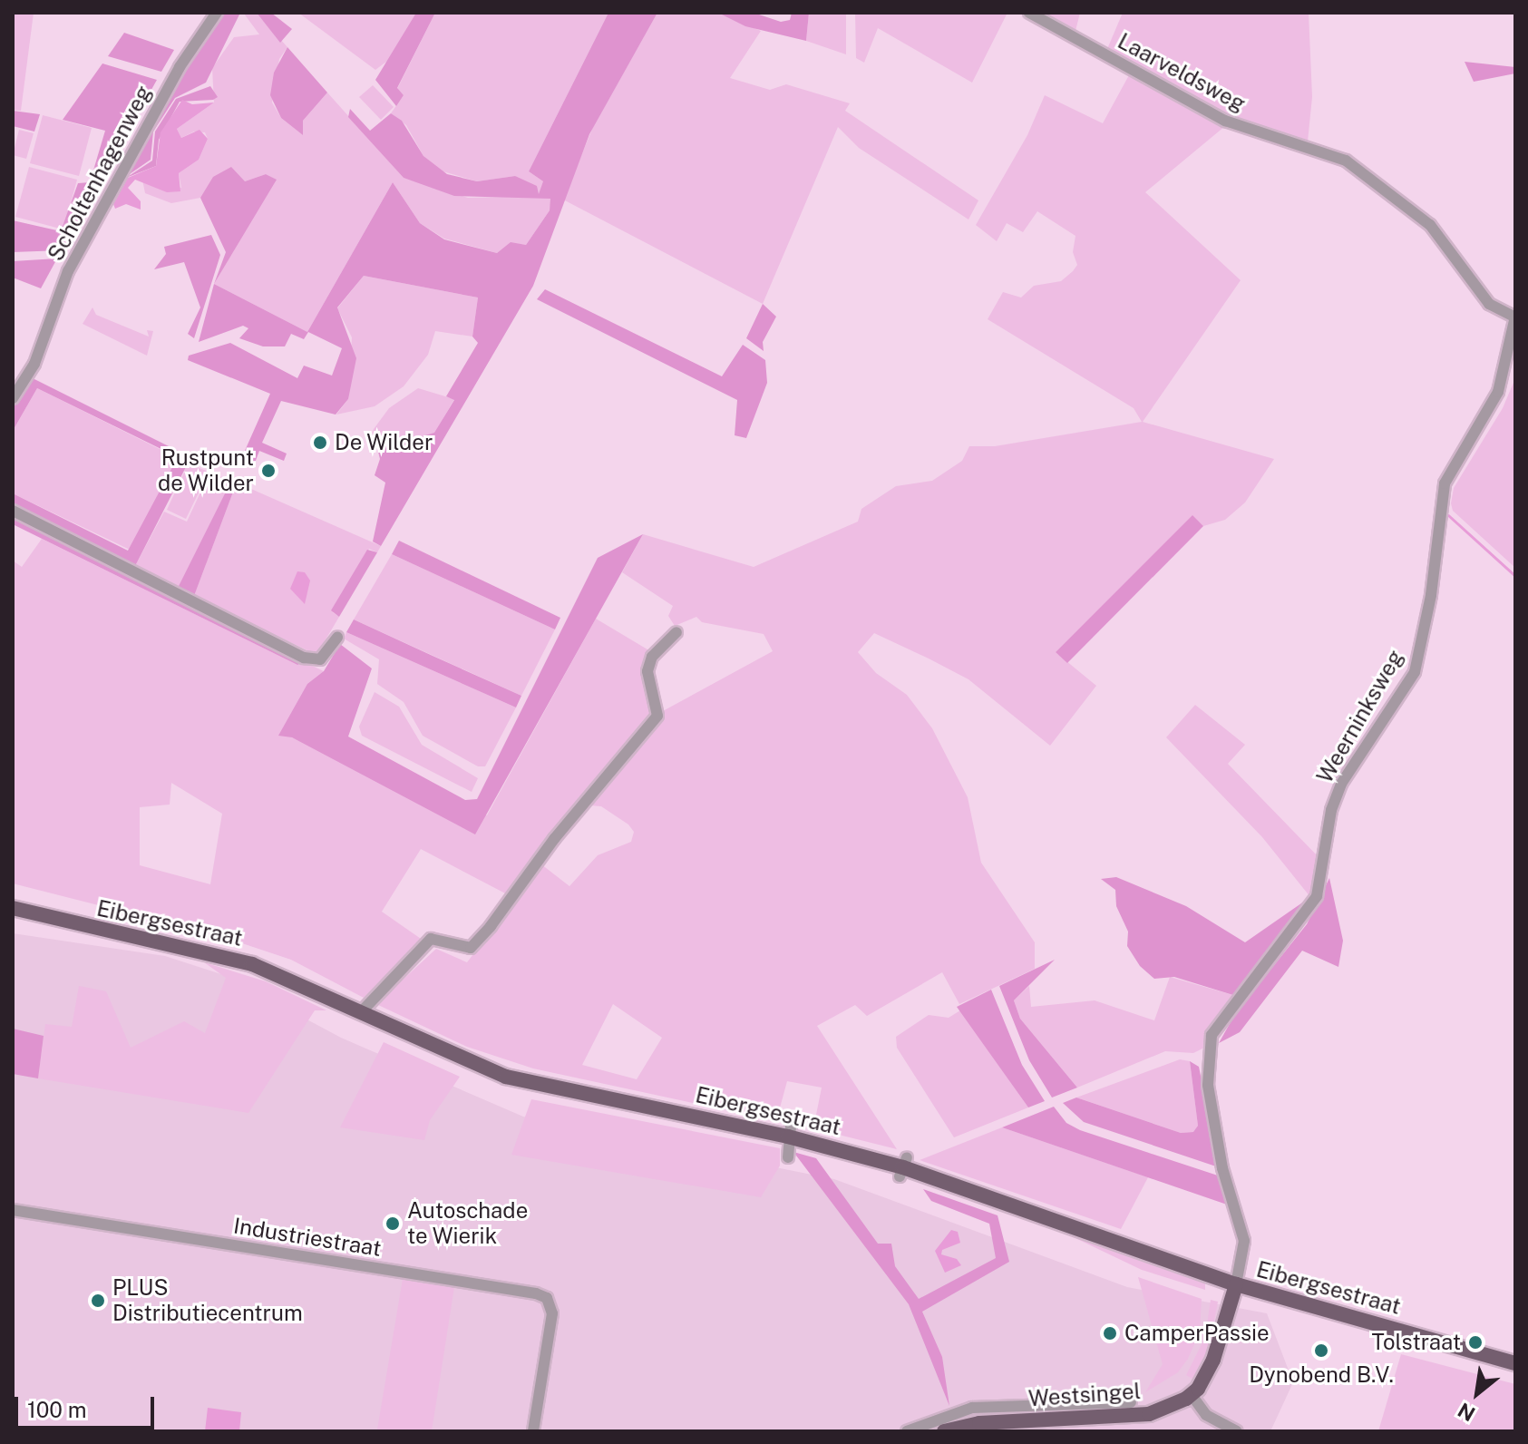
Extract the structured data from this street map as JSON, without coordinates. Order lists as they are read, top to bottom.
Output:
{
  "streets": {
    "main road": ["Eibergsestraat", "Westsingel"],
    "street": [
      "Laarveldsweg",
      "Scholtenhagenweg",
      "Weerninksweg",
      "Industriestraat"
    ]
  },
  "crossings": [
    ["Laarveldsweg", "Weerninksweg"],
    ["Weerninksweg", "Eibergsestraat"]
  ],
  "places": [
    "De Wilder",
    "Rustpunt de Wilder",
    "Autoschade te Wierik",
    "PLUS Distributiecentrum",
    "CamperPassie",
    "Tolstraat",
    "Dynobend B.V."
  ],
  "scale_bar": "100 m",
  "north": "bottom left"
}
